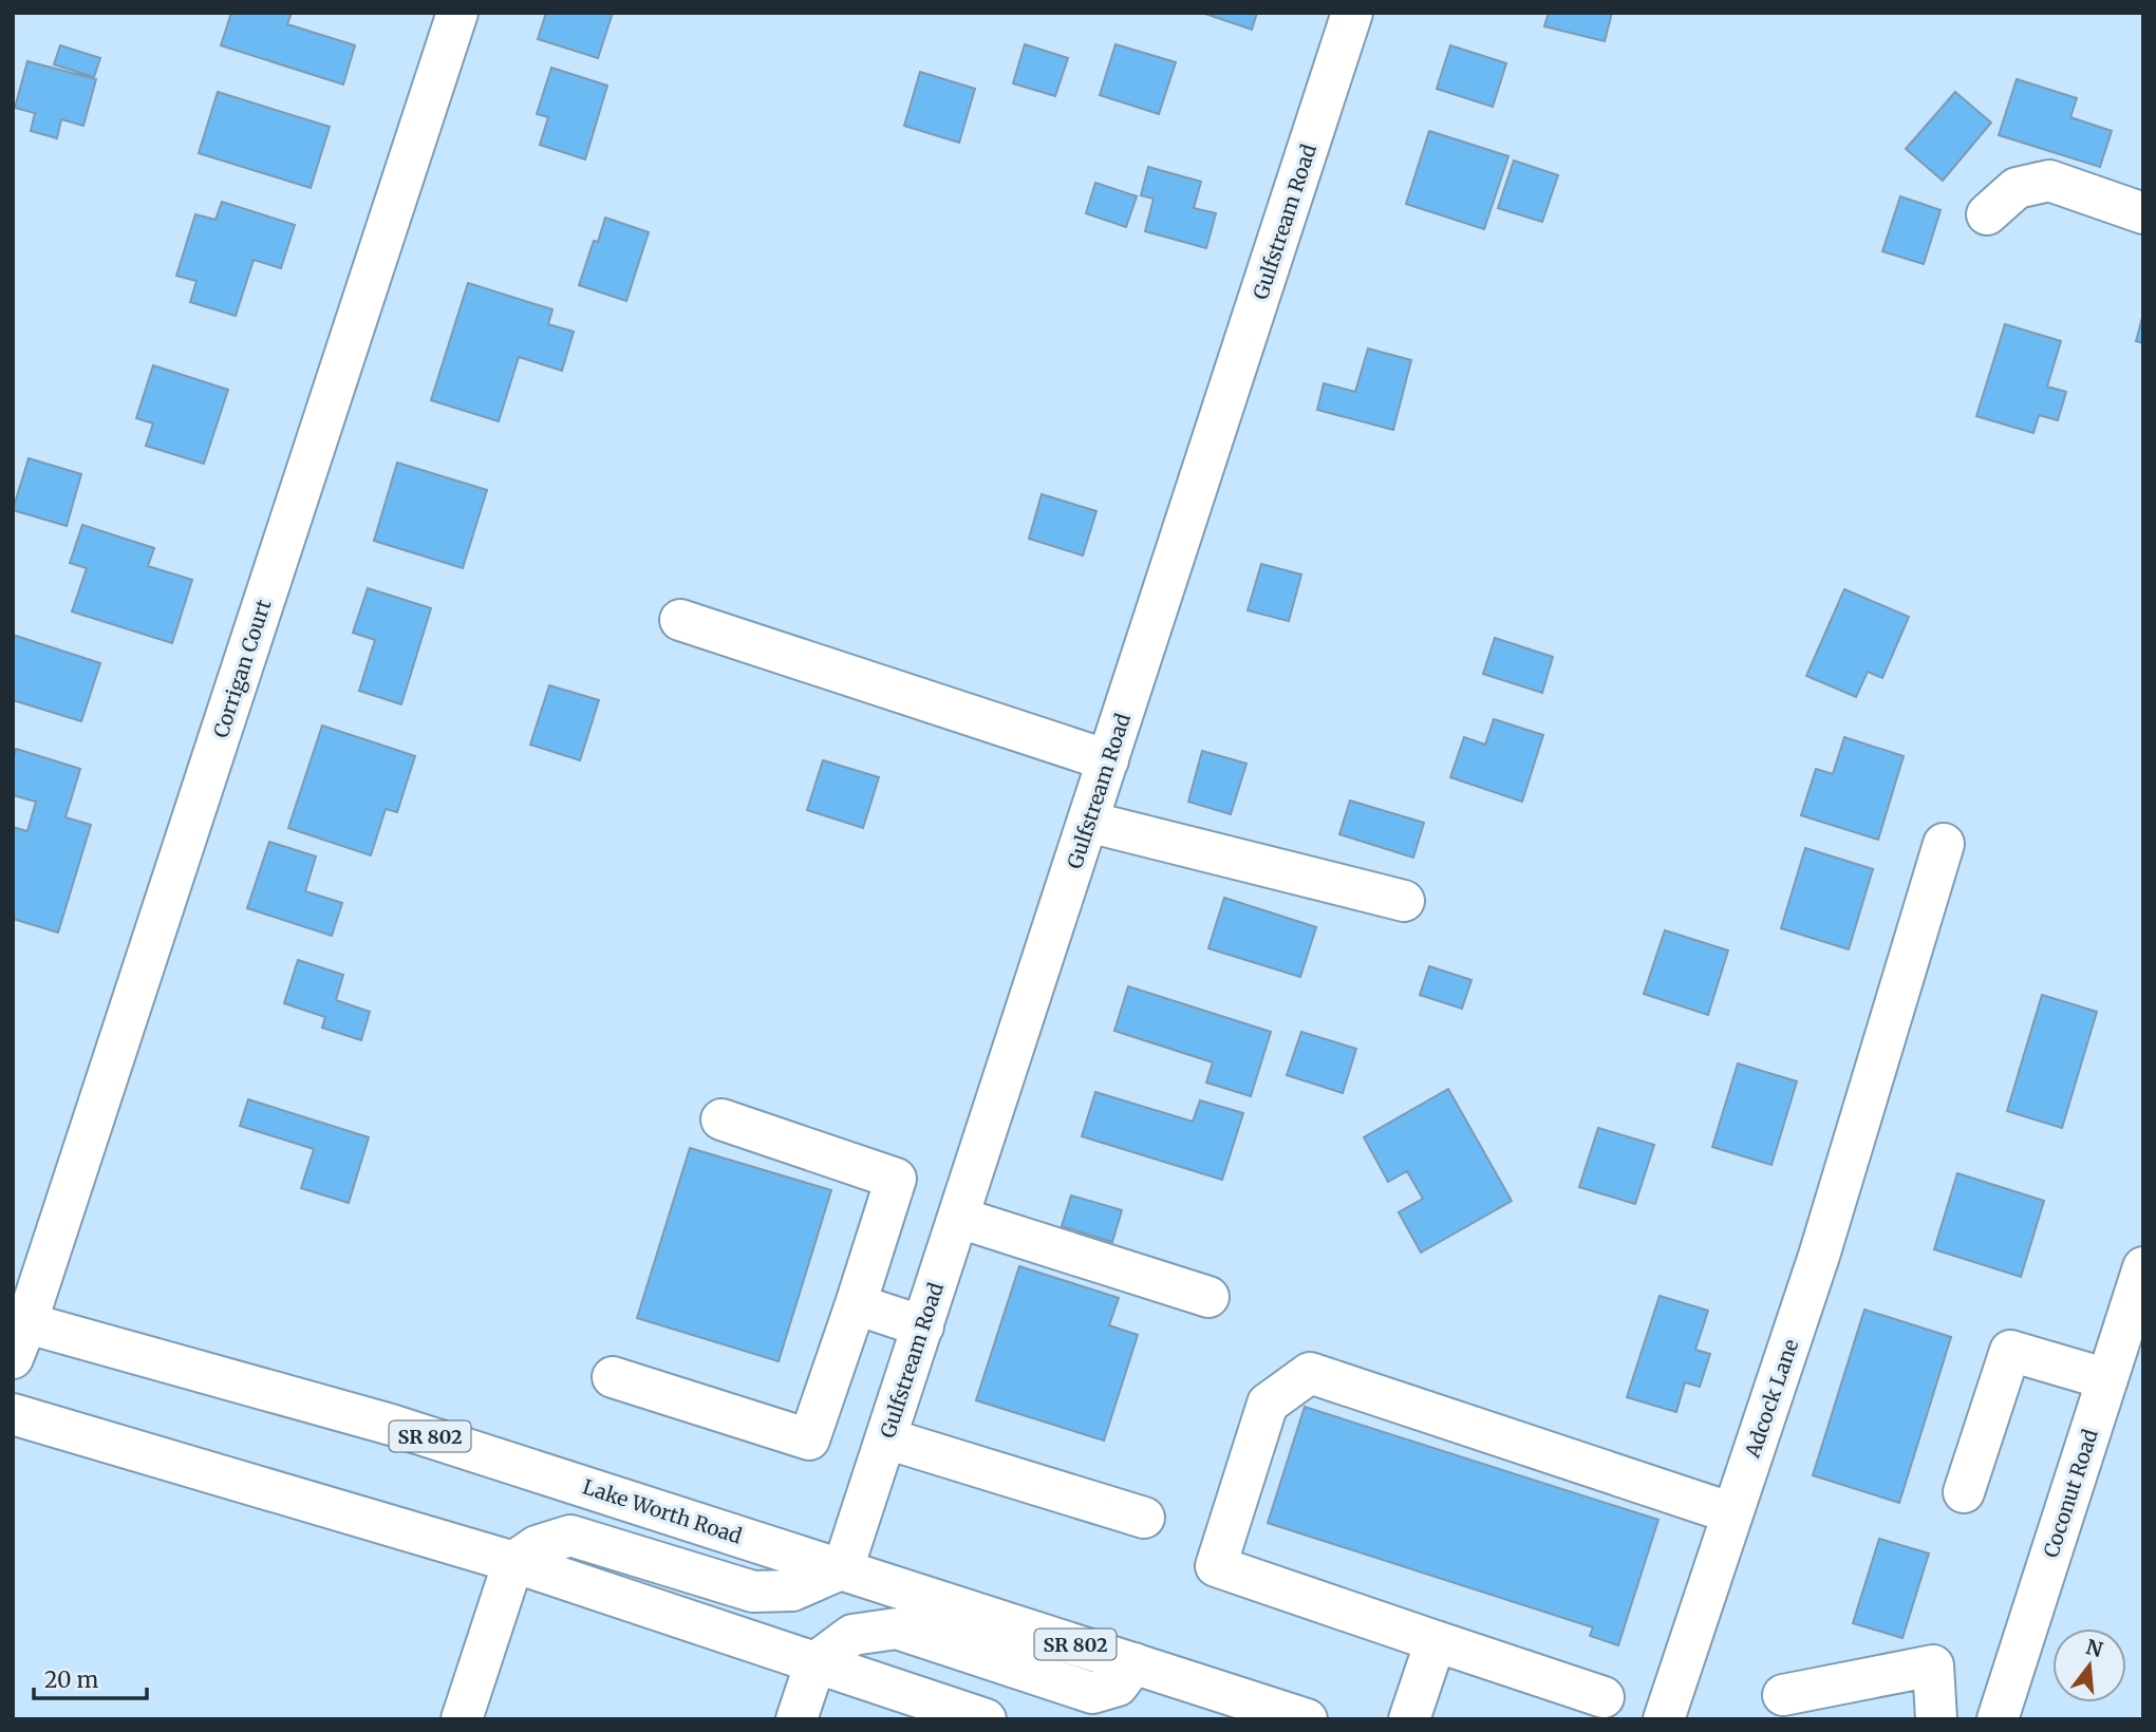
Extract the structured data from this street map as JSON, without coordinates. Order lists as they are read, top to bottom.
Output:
{
  "streets": {
    "street": [
      "Gulfstream Road",
      "Corrigan Court",
      "Adcock Lane",
      "SR 802",
      "Coconut Road",
      "Lake Worth Road"
    ]
  },
  "crossings": [
    ["Gulfstream Road", "Lake Worth Road"],
    ["Corrigan Court", "Lake Worth Road"]
  ],
  "scale_bar": "20 m",
  "north": "top"
}
